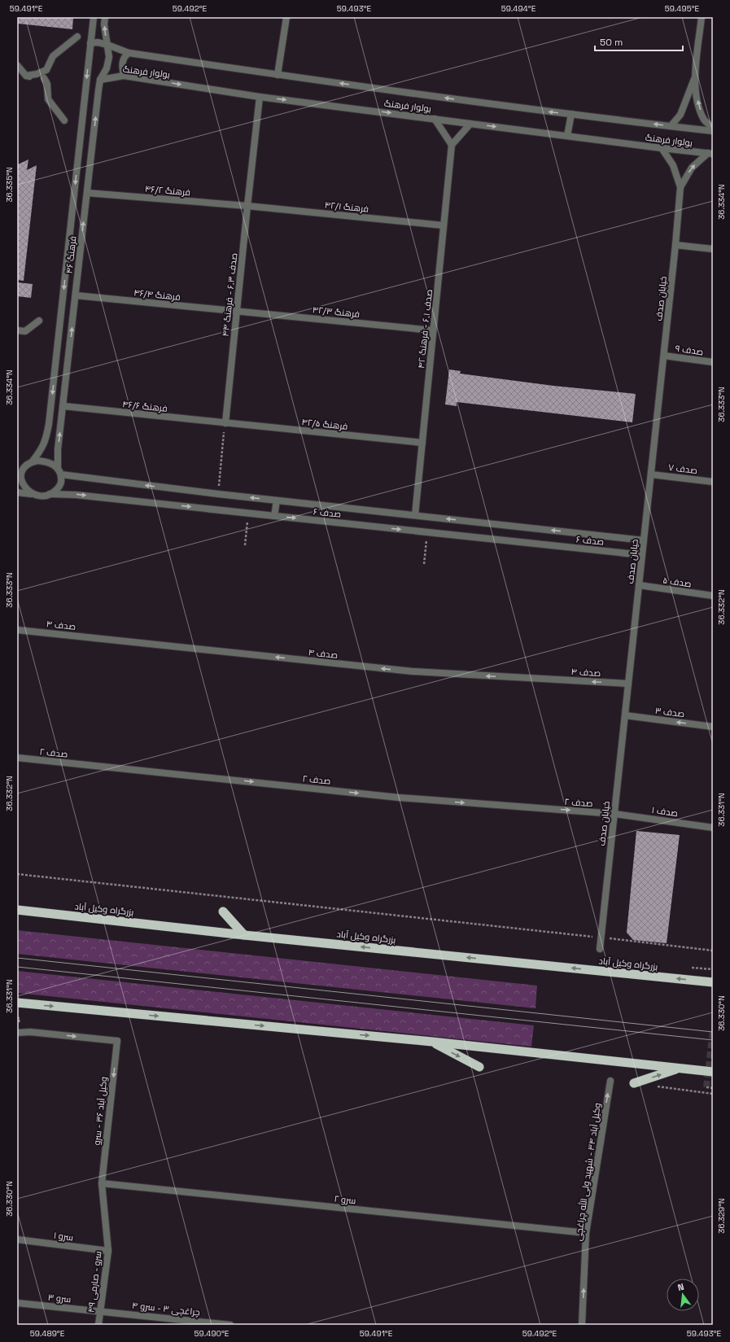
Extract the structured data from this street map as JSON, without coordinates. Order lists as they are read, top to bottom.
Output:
{
  "streets": {
    "highway": ["بزرگراه وکیل آباد"],
    "street": [
      "بولوار فرهنگ",
      "فرهنگ ۴۶/۲",
      "فرهنگ ۴۲/۱",
      "فرهنگ ۴۶",
      "فرهنگ ۴۶/۴",
      "صدف ۶.۳ - فرهنگ ۴۴",
      "خیابان صدف",
      "فرهنگ ۴۲/۳",
      "صدف ۶.۱ - فرهنگ ۴۲",
      "صدف ۹",
      "فرهنگ ۴۶/۶",
      "فرهنگ ۴۲/۵",
      "صدف ۷",
      "صدف ۶",
      "صدف ۵",
      "صدف ۴",
      "صدف ۳",
      "صدف ۲",
      "صدف ۱",
      "وکیل آباد ۳۶ - سرو",
      "وکیل آباد ۳۴ - شهید ولی الله چراغچی",
      "سرو ۲",
      "سرو ۱",
      "سرو - صارمی ۴۹",
      "سرو ۳",
      "چراغچی ۳ - سرو ۴"
    ]
  },
  "crossings": [
    ["بولوار فرهنگ", "فرهنگ ۴۶"],
    ["بولوار فرهنگ", "صدف ۶.۳ - فرهنگ ۴۴"],
    ["فرهنگ ۴۶/۲", "فرهنگ ۴۲/۱"],
    ["فرهنگ ۴۶/۲", "فرهنگ ۴۶"],
    ["فرهنگ ۴۶/۲", "صدف ۶.۳ - فرهنگ ۴۴"],
    ["فرهنگ ۴۲/۱", "صدف ۶.۳ - فرهنگ ۴۴"],
    ["فرهنگ ۴۲/۱", "صدف ۶.۱ - فرهنگ ۴۲"],
    ["فرهنگ ۴۶", "فرهنگ ۴۶/۴"],
    ["فرهنگ ۴۶", "فرهنگ ۴۶/۶"],
    ["فرهنگ ۴۶", "صدف ۶"],
    ["فرهنگ ۴۶/۴", "صدف ۶.۳ - فرهنگ ۴۴"],
    ["فرهنگ ۴۶/۴", "فرهنگ ۴۲/۳"],
    ["صدف ۶.۳ - فرهنگ ۴۴", "فرهنگ ۴۲/۳"],
    ["صدف ۶.۳ - فرهنگ ۴۴", "فرهنگ ۴۶/۶"],
    ["صدف ۶.۳ - فرهنگ ۴۴", "فرهنگ ۴۲/۵"],
    ["خیابان صدف", "صدف ۹"],
    ["خیابان صدف", "صدف ۷"],
    ["خیابان صدف", "صدف ۶"],
    ["خیابان صدف", "صدف ۵"],
    ["خیابان صدف", "صدف ۴"],
    ["خیابان صدف", "صدف ۳"],
    ["خیابان صدف", "صدف ۲"],
    ["خیابان صدف", "صدف ۱"],
    ["فرهنگ ۴۲/۳", "صدف ۶.۱ - فرهنگ ۴۲"],
    ["صدف ۶.۱ - فرهنگ ۴۲", "فرهنگ ۴۲/۵"],
    ["صدف ۶.۱ - فرهنگ ۴۲", "صدف ۶"],
    ["فرهنگ ۴۶/۶", "فرهنگ ۴۲/۵"],
    ["صدف ۲", "صدف ۱"],
    ["وکیل آباد ۳۶ - سرو", "سرو ۲"],
    ["وکیل آباد ۳۶ - سرو", "سرو - صارمی ۴۹"],
    ["وکیل آباد ۳۴ - شهید ولی الله چراغچی", "سرو ۲"],
    ["سرو ۲", "سرو - صارمی ۴۹"],
    ["سرو ۱", "سرو - صارمی ۴۹"],
    ["سرو - صارمی ۴۹", "سرو ۳"],
    ["سرو - صارمی ۴۹", "چراغچی ۳ - سرو ۴"],
    ["سرو ۳", "چراغچی ۳ - سرو ۴"]
  ],
  "one_way": [
    "صدف ۴",
    "صدف ۳",
    "صدف ۲",
    "بزرگراه وکیل آباد",
    "وکیل آباد ۳۴ - شهید ولی الله چراغچی"
  ],
  "scale_bar": "50 m",
  "north": "top",
  "coordinates": [
    "59.491°E",
    "59.492°E",
    "59.493°E",
    "59.494°E",
    "59.495°E",
    "36.335°N",
    "36.334°N",
    "36.333°N",
    "36.332°N",
    "36.331°N",
    "36.330°N",
    "36.329°N",
    "59.489°E",
    "59.490°E"
  ]
}
